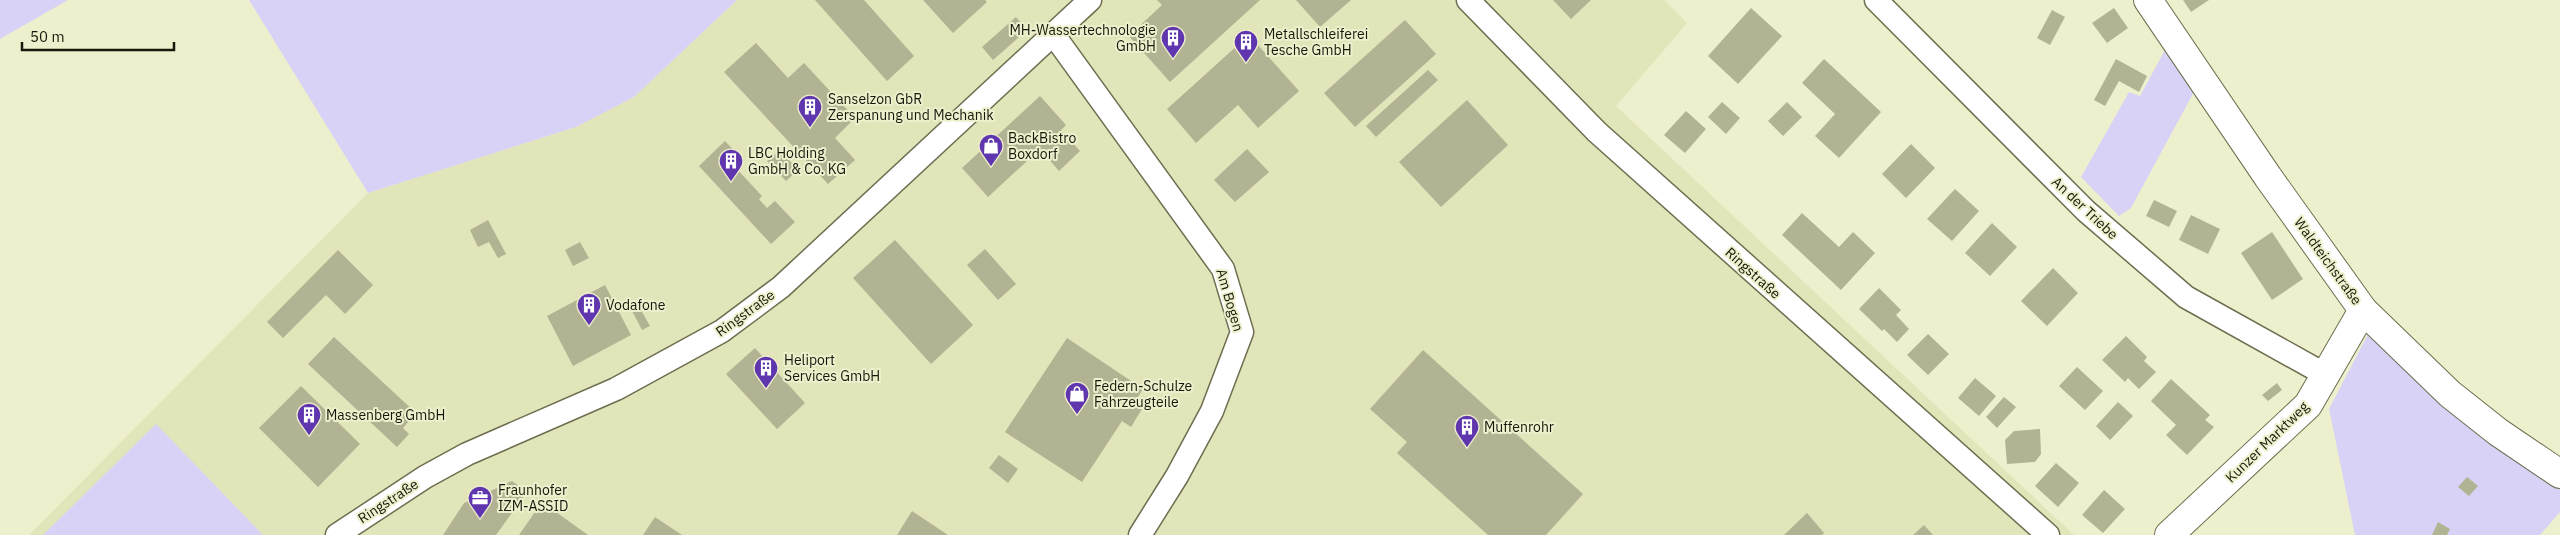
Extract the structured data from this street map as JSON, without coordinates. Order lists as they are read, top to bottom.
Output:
{
  "streets": {
    "street": [
      "An der Triebe",
      "Waldteichstraße",
      "Ringstraße",
      "Am Bogen",
      "Kunzer Marktweg"
    ]
  },
  "crossings": [
    ["An der Triebe", "Kunzer Marktweg"],
    ["Waldteichstraße", "Kunzer Marktweg"],
    ["Ringstraße", "Am Bogen"]
  ],
  "places": {
    "building": [
      "MH-Wassertechnologie GmbH",
      "Metallschleiferei Tesche GmbH",
      "Sanselzon GbR Zerspanung und Mechanik",
      "LBC Holding GmbH & Co. KG",
      "Vodafone",
      "Heliport Services GmbH",
      "Massenberg GmbH",
      "Muffenrohr"
    ],
    "shop": ["BackBistro Boxdorf", "Federn-Schulze Fahrzeugteile"],
    "office": ["Fraunhofer IZM-ASSID"]
  },
  "scale_bar": "50 m"
}
